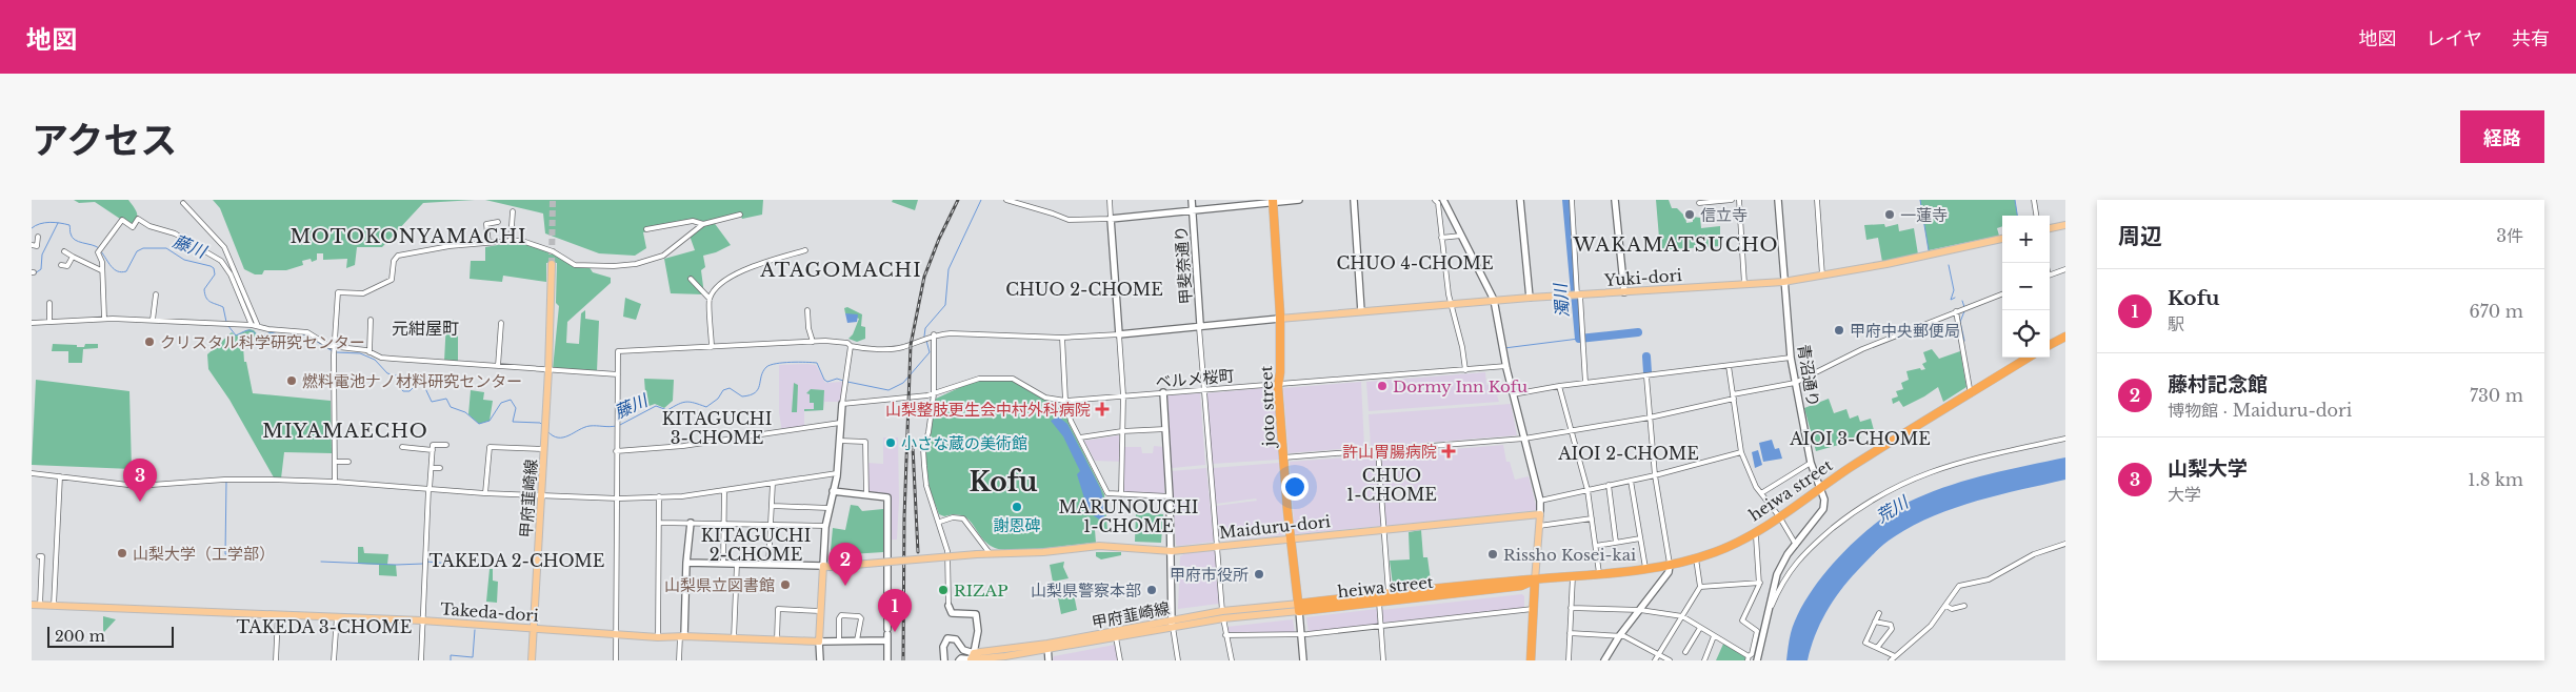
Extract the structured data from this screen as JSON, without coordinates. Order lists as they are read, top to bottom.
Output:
{
  "streets": {
    "highway": ["joto street", "heiwa street"],
    "main road": [
      "Yuki-dori",
      "甲府韮崎線",
      "Maiduru-dori",
      "Takeda-dori"
    ],
    "street": ["甲斐奈通り", "青沼通り", "ベルメ桜町"]
  },
  "crossings": [
    ["Yuki-dori", "青沼通り"],
    ["Yuki-dori", "joto street"],
    ["青沼通り", "heiwa street"],
    ["ベルメ桜町", "joto street"],
    ["joto street", "heiwa street"],
    ["joto street", "甲府韮崎線"],
    ["joto street", "Maiduru-dori"],
    ["heiwa street", "甲府韮崎線"],
    ["甲府韮崎線", "Takeda-dori"]
  ],
  "districts": [
    "MOTOKONYAMACHI",
    "WAKAMATSUCHO",
    "CHUO 4-CHOME",
    "ATAGOMACHI",
    "CHUO 2-CHOME",
    "元紺屋町",
    "KITAGUCHI 3-CHOME",
    "MIYAMAECHO",
    "AIOI 3-CHOME",
    "AIOI 2-CHOME",
    "CHUO 1-CHOME",
    "Kofu",
    "MARUNOUCHI 1-CHOME",
    "KITAGUCHI 2-CHOME",
    "TAKEDA 2-CHOME",
    "TAKEDA 3-CHOME"
  ],
  "water": ["藤川", "濁川", "荒川"],
  "places": {
    "other": [
      "信立寺",
      "一蓮寺",
      "甲府中央郵便局",
      "クリスタル科学研究センター",
      "燃料電池ナノ材料研究センター",
      "Dormy Inn Kofu",
      "小さな蔵の美術館",
      "謝恩碑",
      "山梨大学（工学部）",
      "Rissho Kosei-kai",
      "甲府市役所",
      "山梨県立図書館",
      "RIZAP",
      "山梨県警察本部"
    ],
    "health": ["山梨整肢更生会中村外科病院", "許山胃腸病院"]
  },
  "scale_bar": "200 m",
  "page": {
    "header": "地図",
    "nav": ["地図", "レイヤ", "共有"],
    "title": "アクセス",
    "buttons": "経路",
    "heading": ["周辺", "3件"],
    "map_buttons": ["+", "−"],
    "list": [
      {
        "mark": "1",
        "name": "Kofu",
        "note": "駅",
        "value": "670 m"
      },
      {
        "mark": "2",
        "name": "藤村記念館",
        "note": "博物館 · Maiduru-dori",
        "value": "730 m"
      },
      {
        "mark": "3",
        "name": "山梨大学",
        "note": "大学",
        "value": "1.8 km"
      }
    ],
    "pins": ["3", "2", "1"],
    "scale": "200 m"
  }
}
